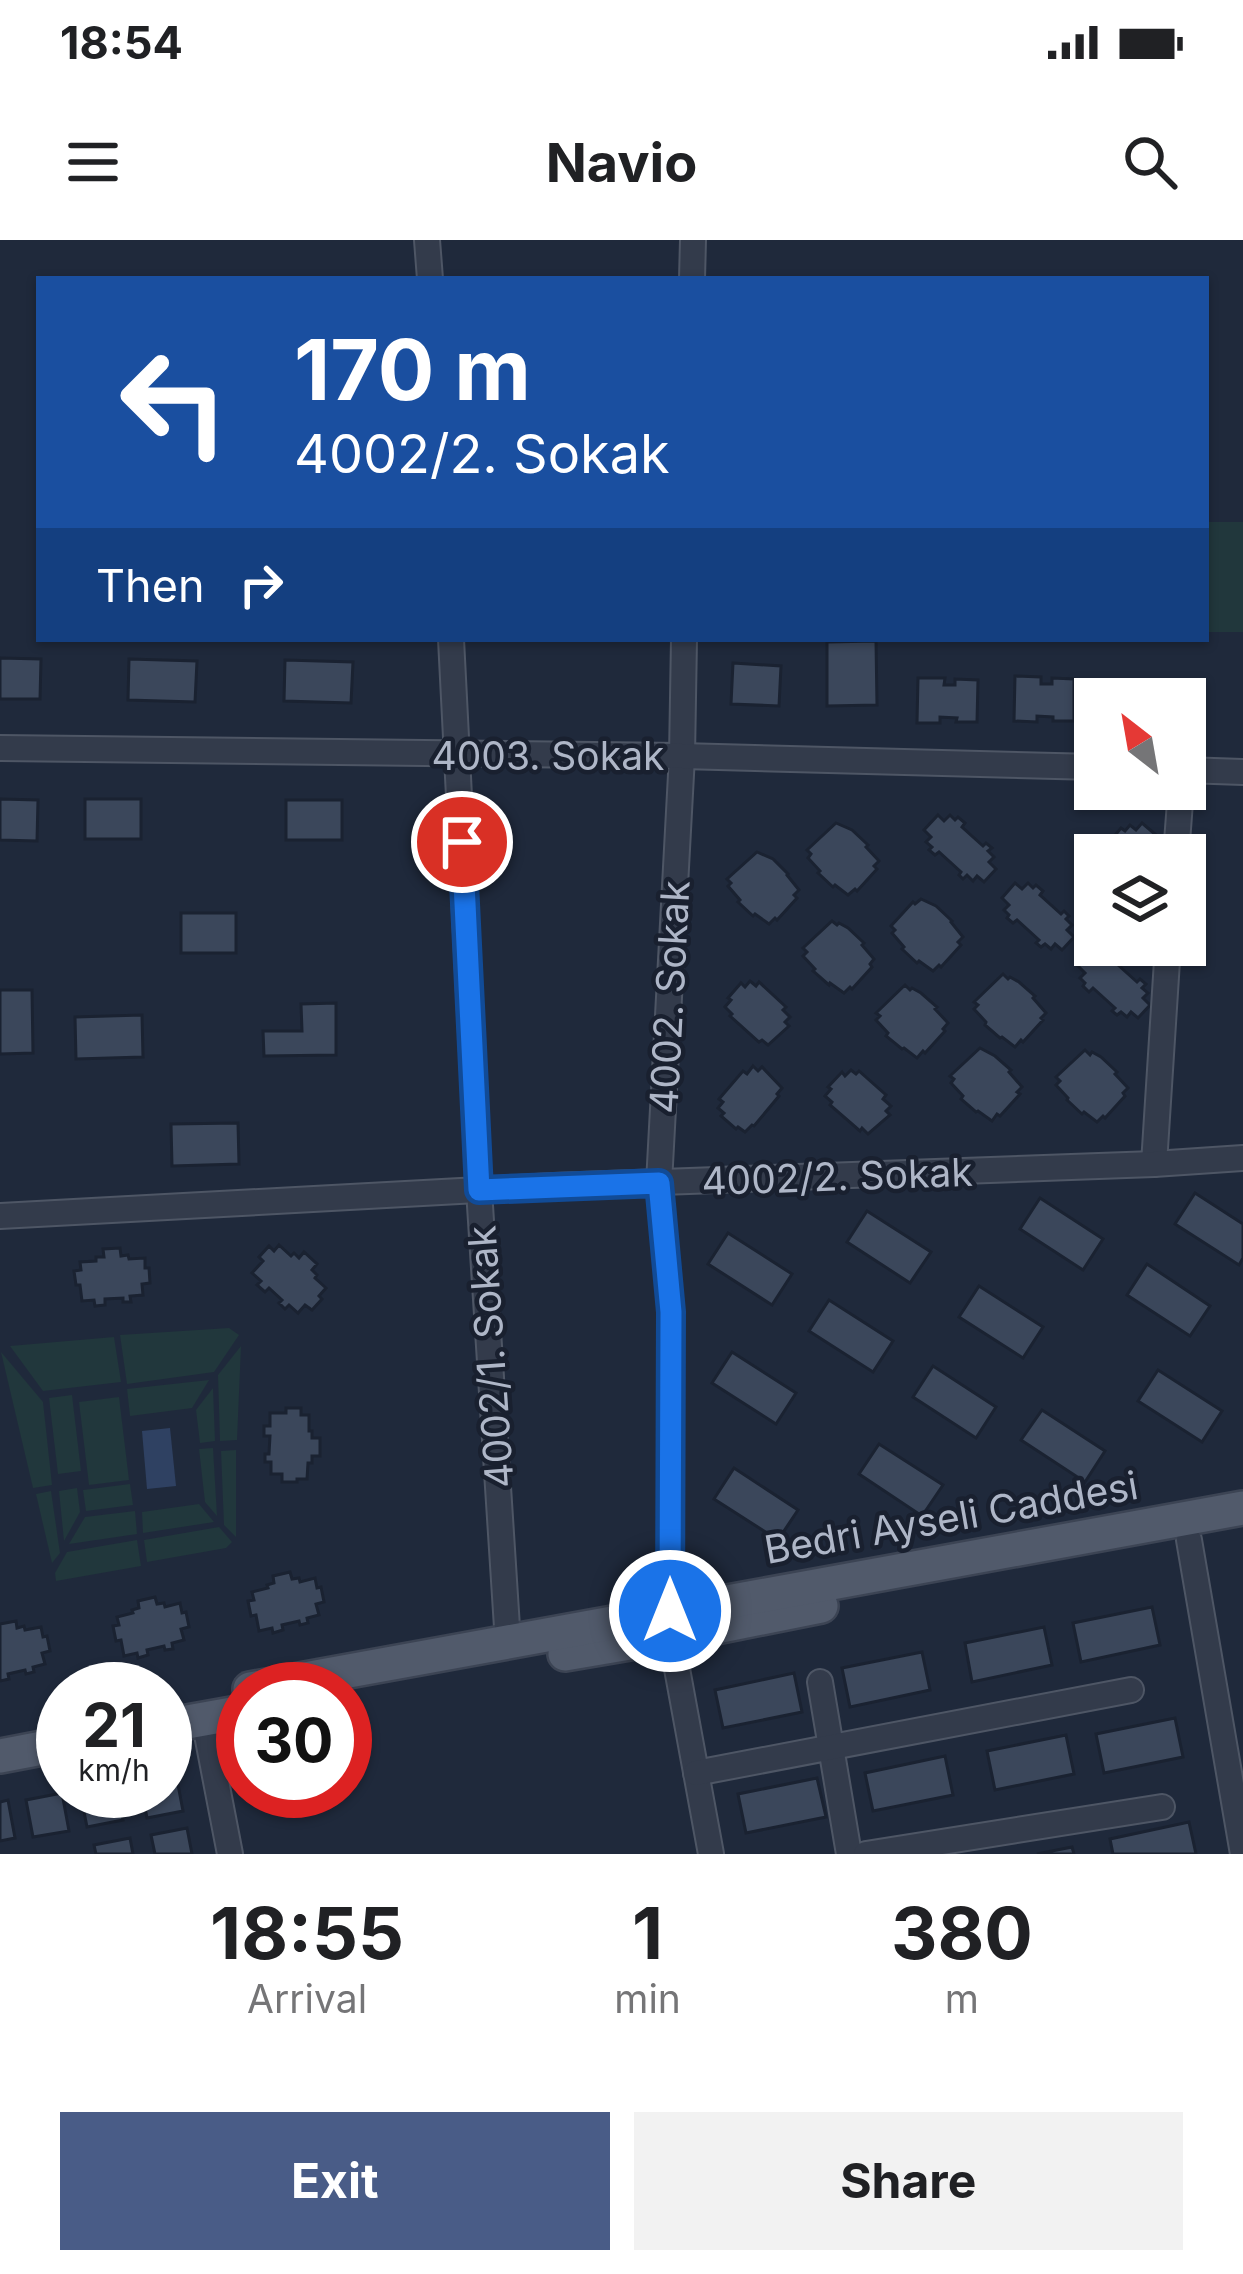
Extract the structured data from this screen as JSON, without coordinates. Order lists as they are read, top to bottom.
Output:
{
  "streets": {
    "main road": ["Bedri Ayseli Caddesi"],
    "street": [
      "4003. Sokak",
      "4002. Sokak",
      "4002/2. Sokak",
      "4002/1. Sokak"
    ]
  },
  "crossings": [
    ["4003. Sokak", "4002. Sokak"],
    ["4003. Sokak", "4002/1. Sokak"],
    ["4002. Sokak", "4002/2. Sokak"],
    ["4002. Sokak", "Bedri Ayseli Caddesi"],
    ["4002/2. Sokak", "4002/1. Sokak"],
    ["4002/1. Sokak", "Bedri Ayseli Caddesi"]
  ],
  "north": "top left",
  "page": {
    "status": "18:54",
    "header": "Navio",
    "turn": ["170 m", "4002/2. Sokak"],
    "then": "Then",
    "speed": "21 km/h",
    "limit": "30",
    "eta": [
      "18:55",
      "Arrival",
      "1",
      "min",
      "380",
      "m"
    ],
    "buttons": ["Exit", "Share"]
  }
}
